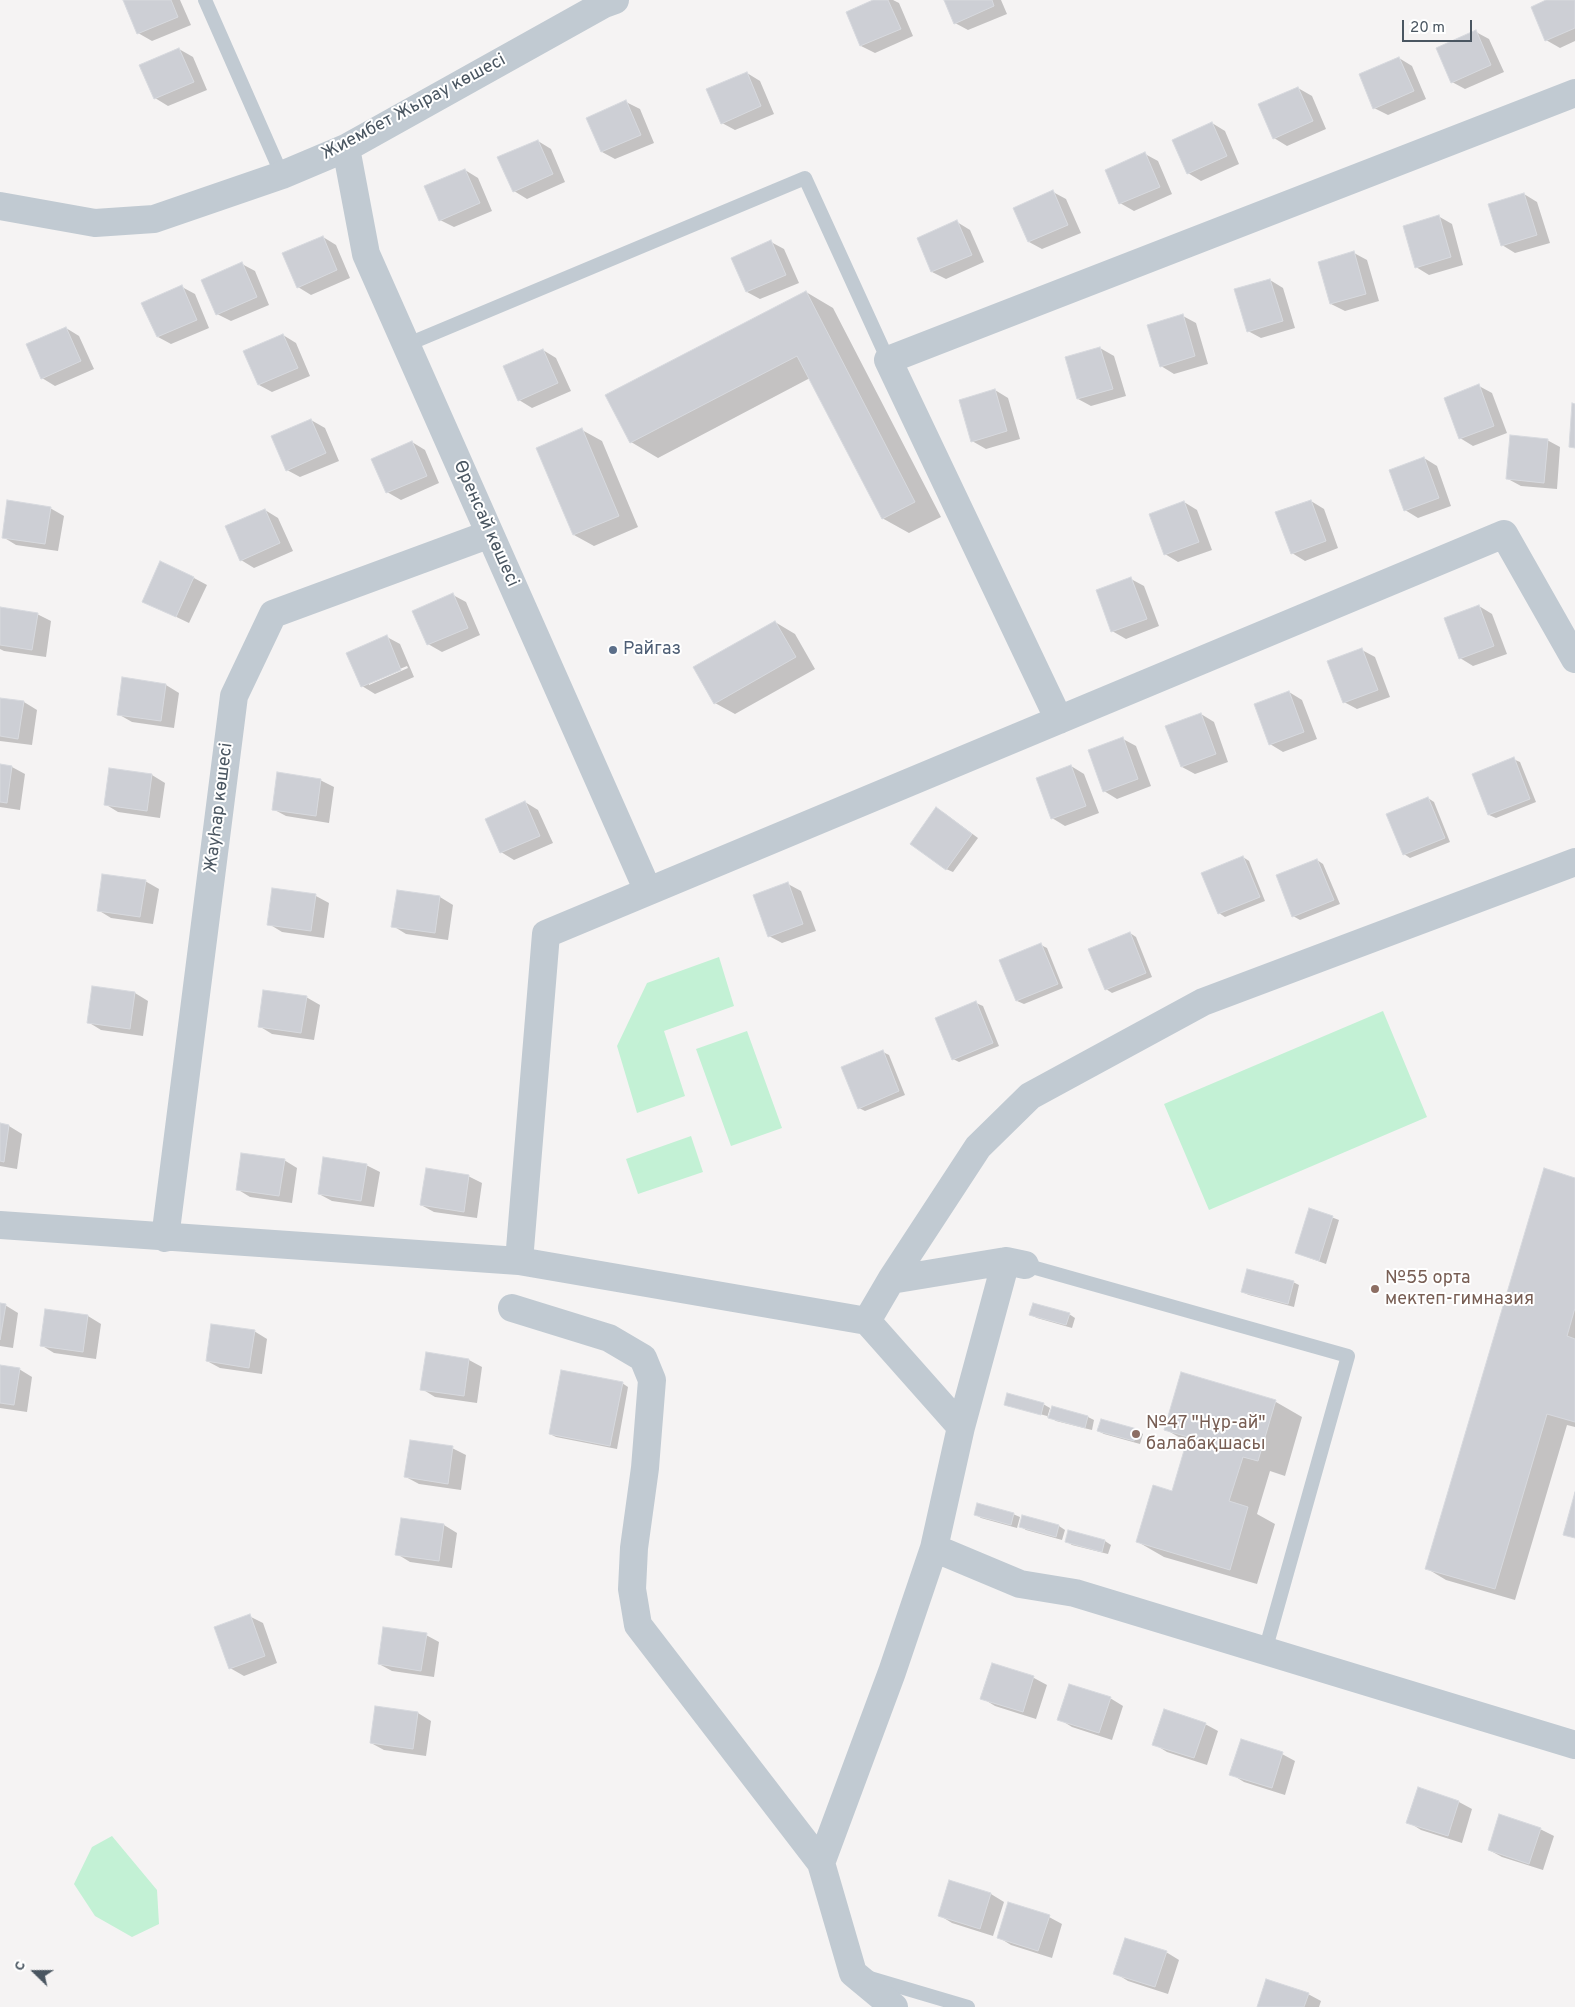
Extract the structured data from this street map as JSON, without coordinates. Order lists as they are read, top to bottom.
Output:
{
  "streets": {
    "street": ["Жиембет Жырау көшесі", "Өренсай көшесі", "ЖауҺар көшесі"]
  },
  "crossings": [
    ["Жиембет Жырау көшесі", "Өренсай көшесі"],
    ["Өренсай көшесі", "ЖауҺар көшесі"]
  ],
  "places": ["Райгаз", "№55 орта мектеп-гимназия", "№47 \"Нұр-ай\" балабақшасы"],
  "scale_bar": "20 m",
  "north": "left"
}
